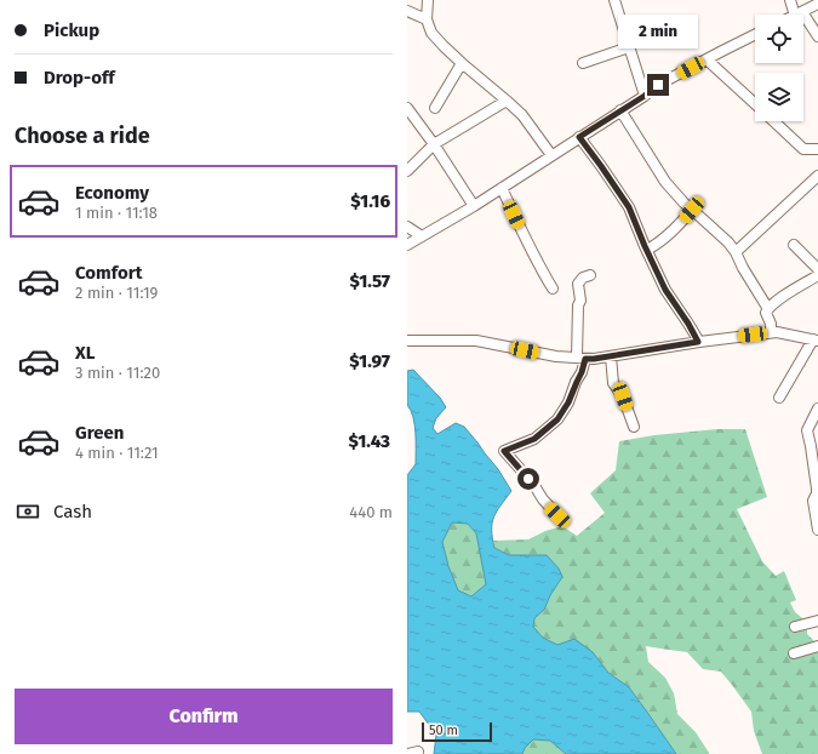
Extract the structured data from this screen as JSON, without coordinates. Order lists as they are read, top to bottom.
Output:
{
  "scale_bar": "50 m",
  "page": {
    "banner": ["Pickup", "Drop-off"],
    "bubble": "2 min",
    "heading": "Choose a ride",
    "list": [
      {
        "name": "Economy",
        "note": "1 min · 11:18",
        "value": "$1.16"
      },
      {
        "name": "Comfort",
        "note": "2 min · 11:19",
        "value": "$1.57"
      },
      {
        "name": "XL",
        "note": "3 min · 11:20",
        "value": "$1.97"
      },
      {
        "name": "Green",
        "note": "4 min · 11:21",
        "value": "$1.43"
      }
    ],
    "pay": ["Cash", "440 m"],
    "buttons": "Confirm",
    "scale": "50 m"
  }
}
